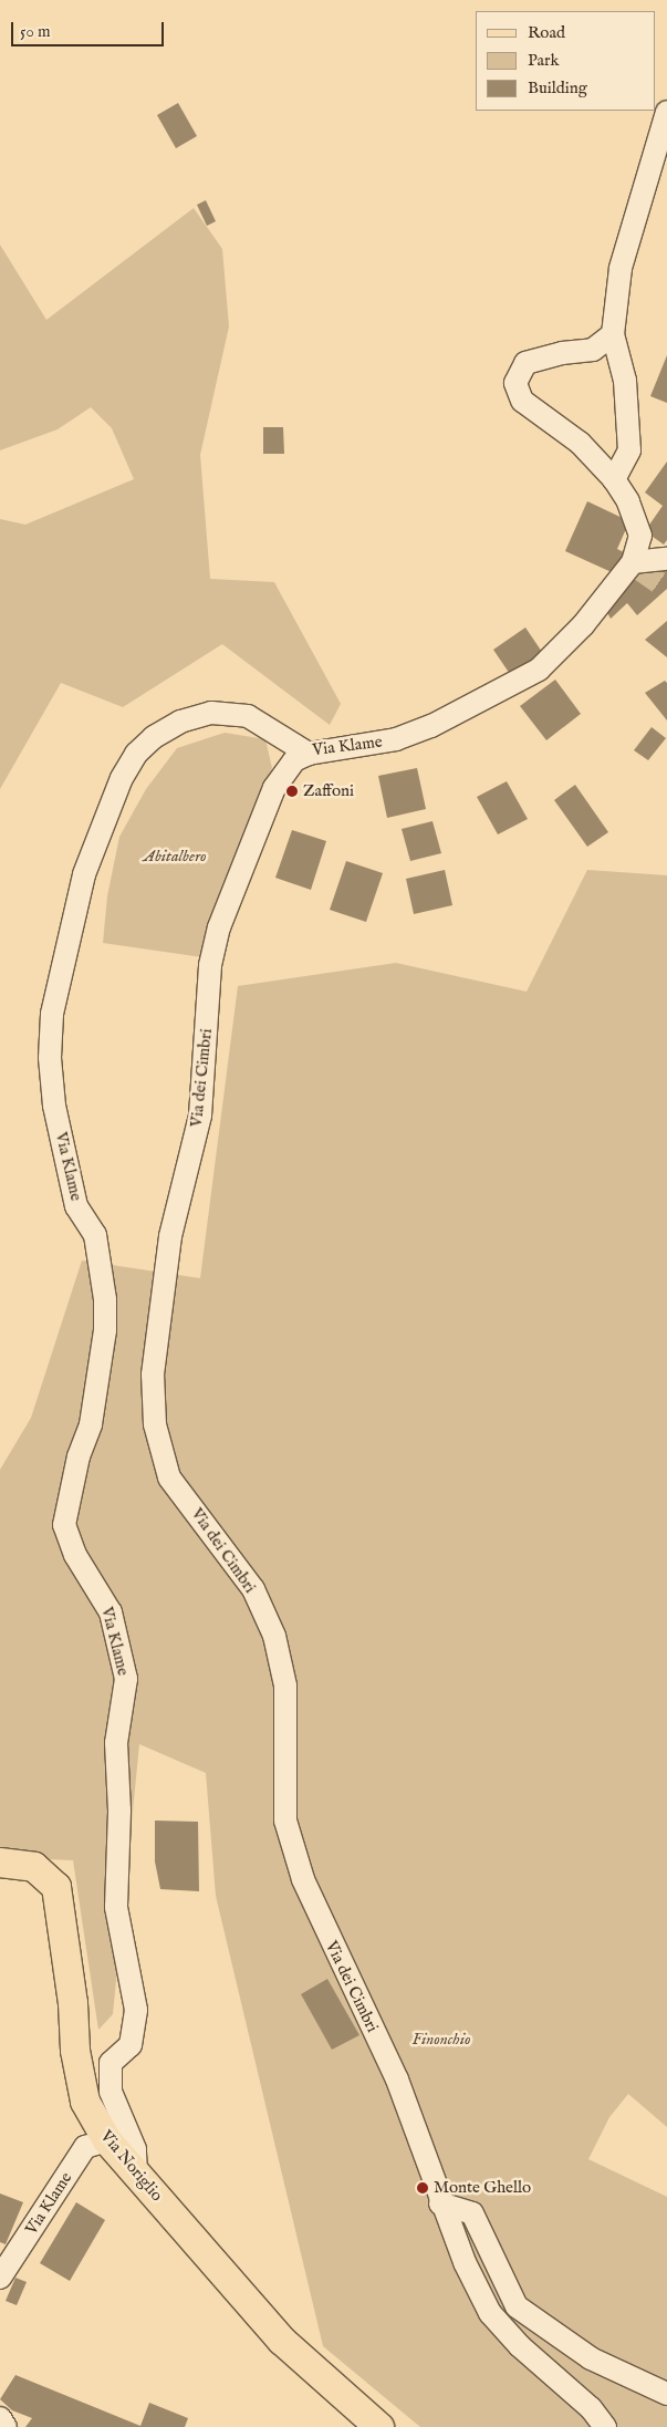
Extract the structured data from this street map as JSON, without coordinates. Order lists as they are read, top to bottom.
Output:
{
  "streets": {
    "main road": ["Via Noriglio"],
    "street": ["Via Klame", "Via dei Cimbri"]
  },
  "crossings": [
    ["Via Klame", "Via dei Cimbri"],
    ["Via Klame", "Via Noriglio"]
  ],
  "parks": ["Abitalbero", "Finonchio"],
  "places": ["Zaffoni", "Monte Ghello"],
  "legend": ["Road", "Park", "Building"],
  "scale_bar": "50 m"
}
